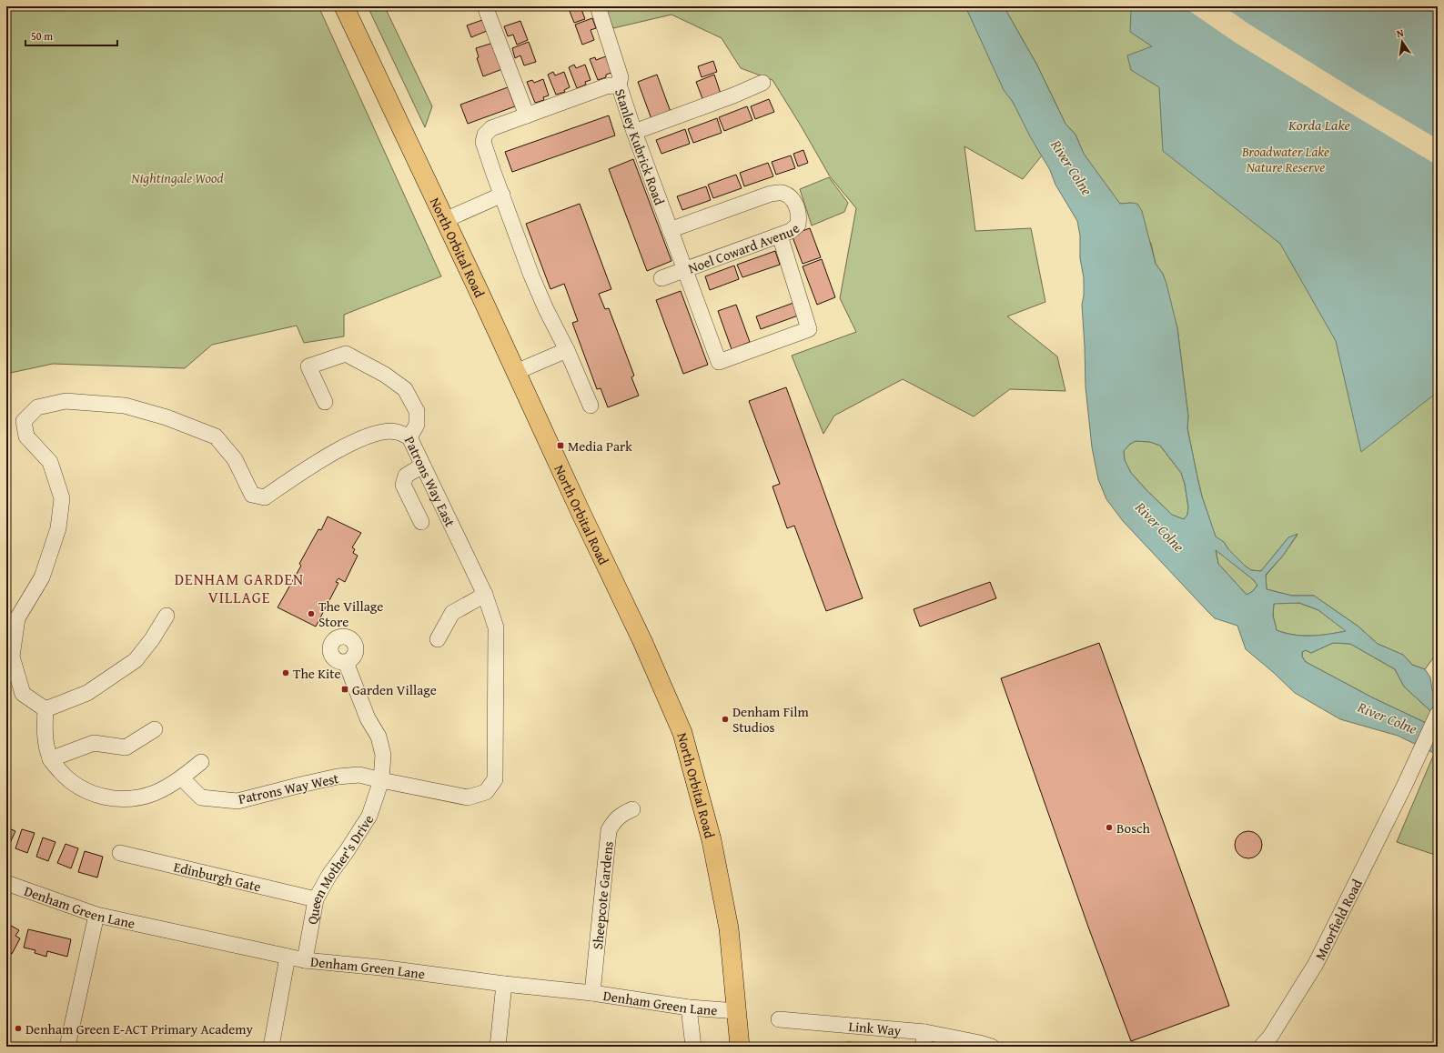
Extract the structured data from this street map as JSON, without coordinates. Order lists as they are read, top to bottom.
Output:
{
  "streets": {
    "main road": ["North Orbital Road"],
    "street": [
      "Stanley Kubrick Road",
      "Noel Coward Avenue",
      "Patrons Way East",
      "Patrons Way West",
      "Queen Mother's Drive",
      "Edinburgh Gate",
      "Sheepcote Gardens",
      "Denham Green Lane",
      "Moorfield Road",
      "Link Way"
    ]
  },
  "crossings": [
    ["Stanley Kubrick Road", "Noel Coward Avenue"],
    ["North Orbital Road", "Denham Green Lane"],
    ["Patrons Way East", "Patrons Way West"],
    ["Patrons Way East", "Queen Mother's Drive"],
    ["Patrons Way West", "Queen Mother's Drive"],
    ["Queen Mother's Drive", "Edinburgh Gate"],
    ["Queen Mother's Drive", "Denham Green Lane"],
    ["Sheepcote Gardens", "Denham Green Lane"]
  ],
  "districts": ["DENHAM GARDEN VILLAGE"],
  "water": ["Korda Lake", "River Colne"],
  "parks": ["Broadwater Lake Nature Reserve", "Nightingale Wood"],
  "places": {
    "transit": ["Media Park", "Garden Village"],
    "other": [
      "The Village Store",
      "The Kite",
      "Denham Film Studios",
      "Bosch",
      "Denham Green E-ACT Primary Academy"
    ]
  },
  "scale_bar": "50 m",
  "north": "top"
}
